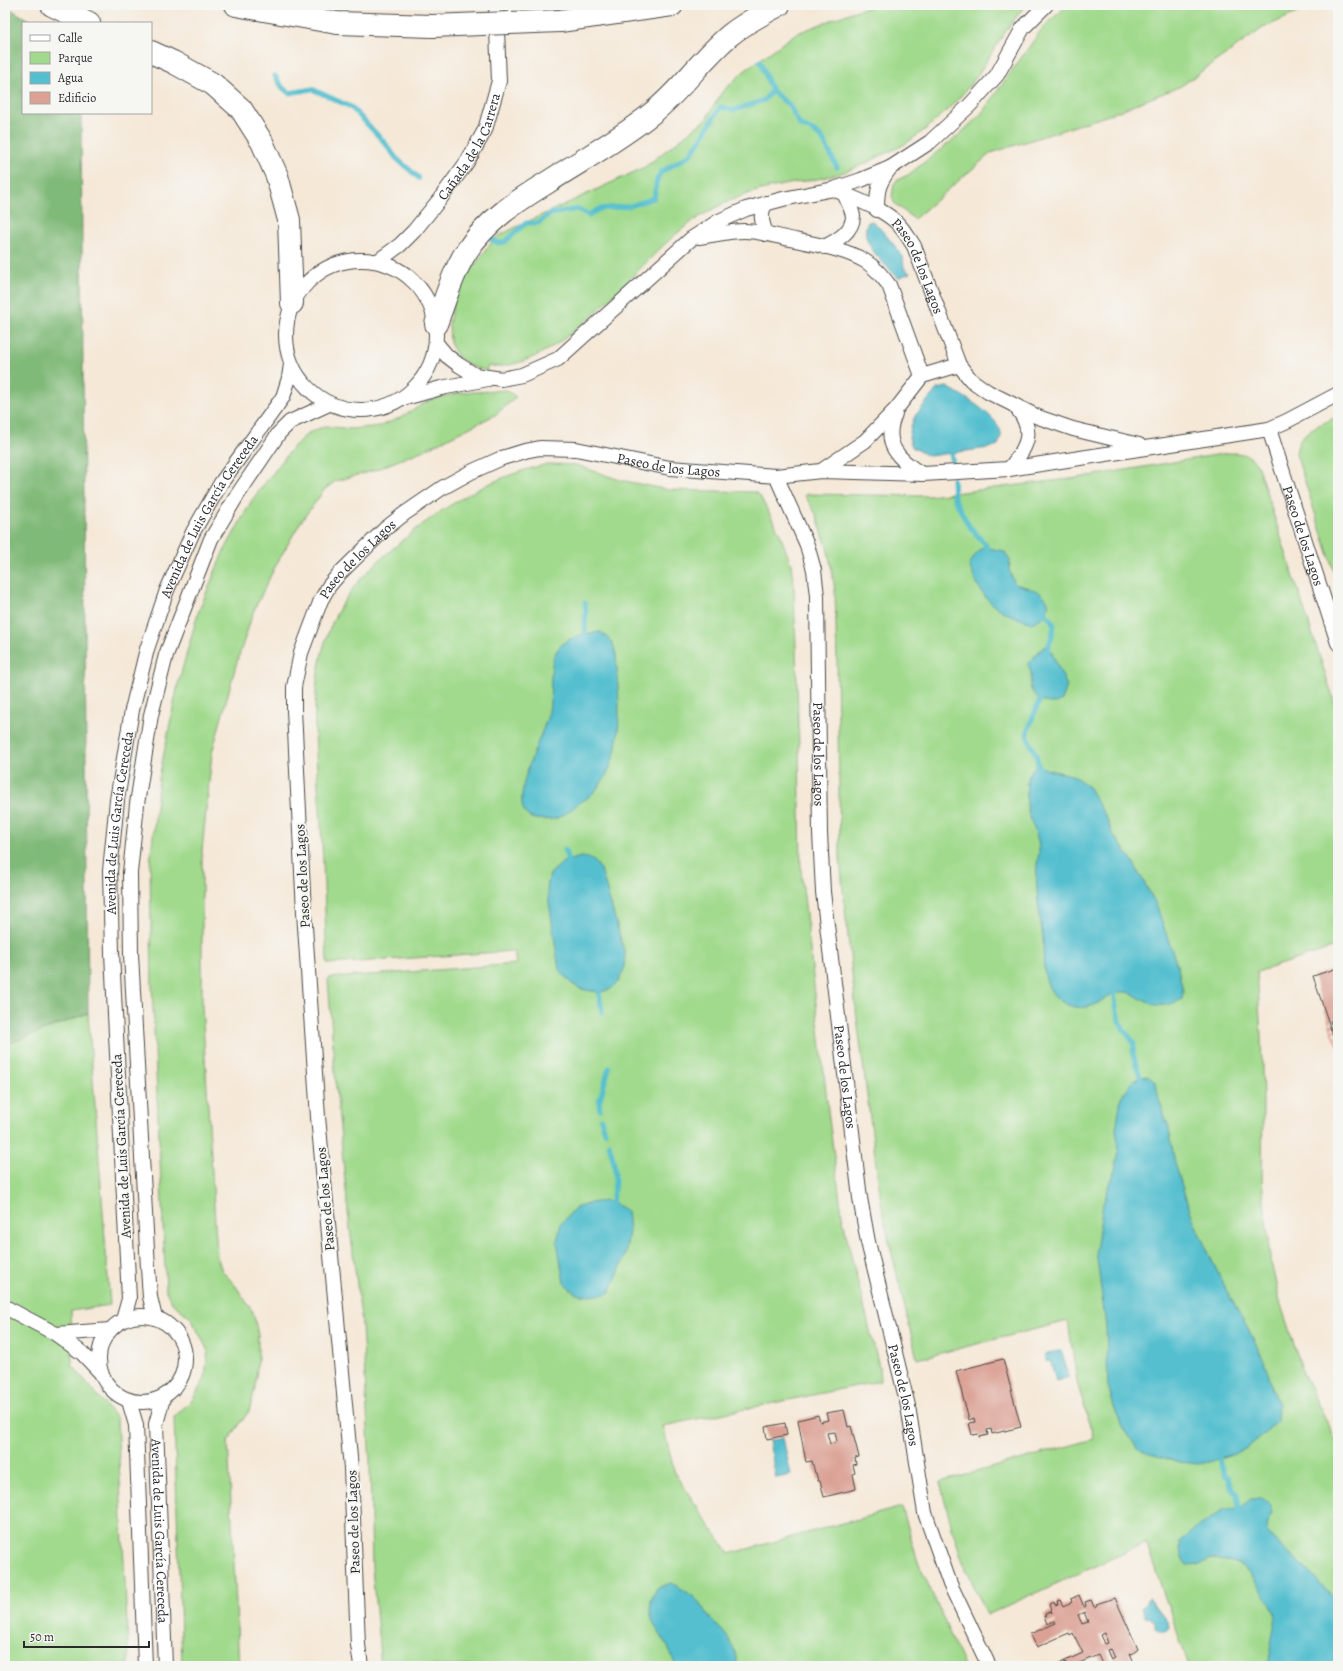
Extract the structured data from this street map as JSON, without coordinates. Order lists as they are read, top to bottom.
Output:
{
  "streets": {
    "street": ["Cañada de la Carrera", "Paseo de los Lagos", "Avenida de Luis García Cereceda"]
  },
  "legend": [
    "Calle",
    "Parque",
    "Agua",
    "Edificio"
  ],
  "scale_bar": "50 m"
}
